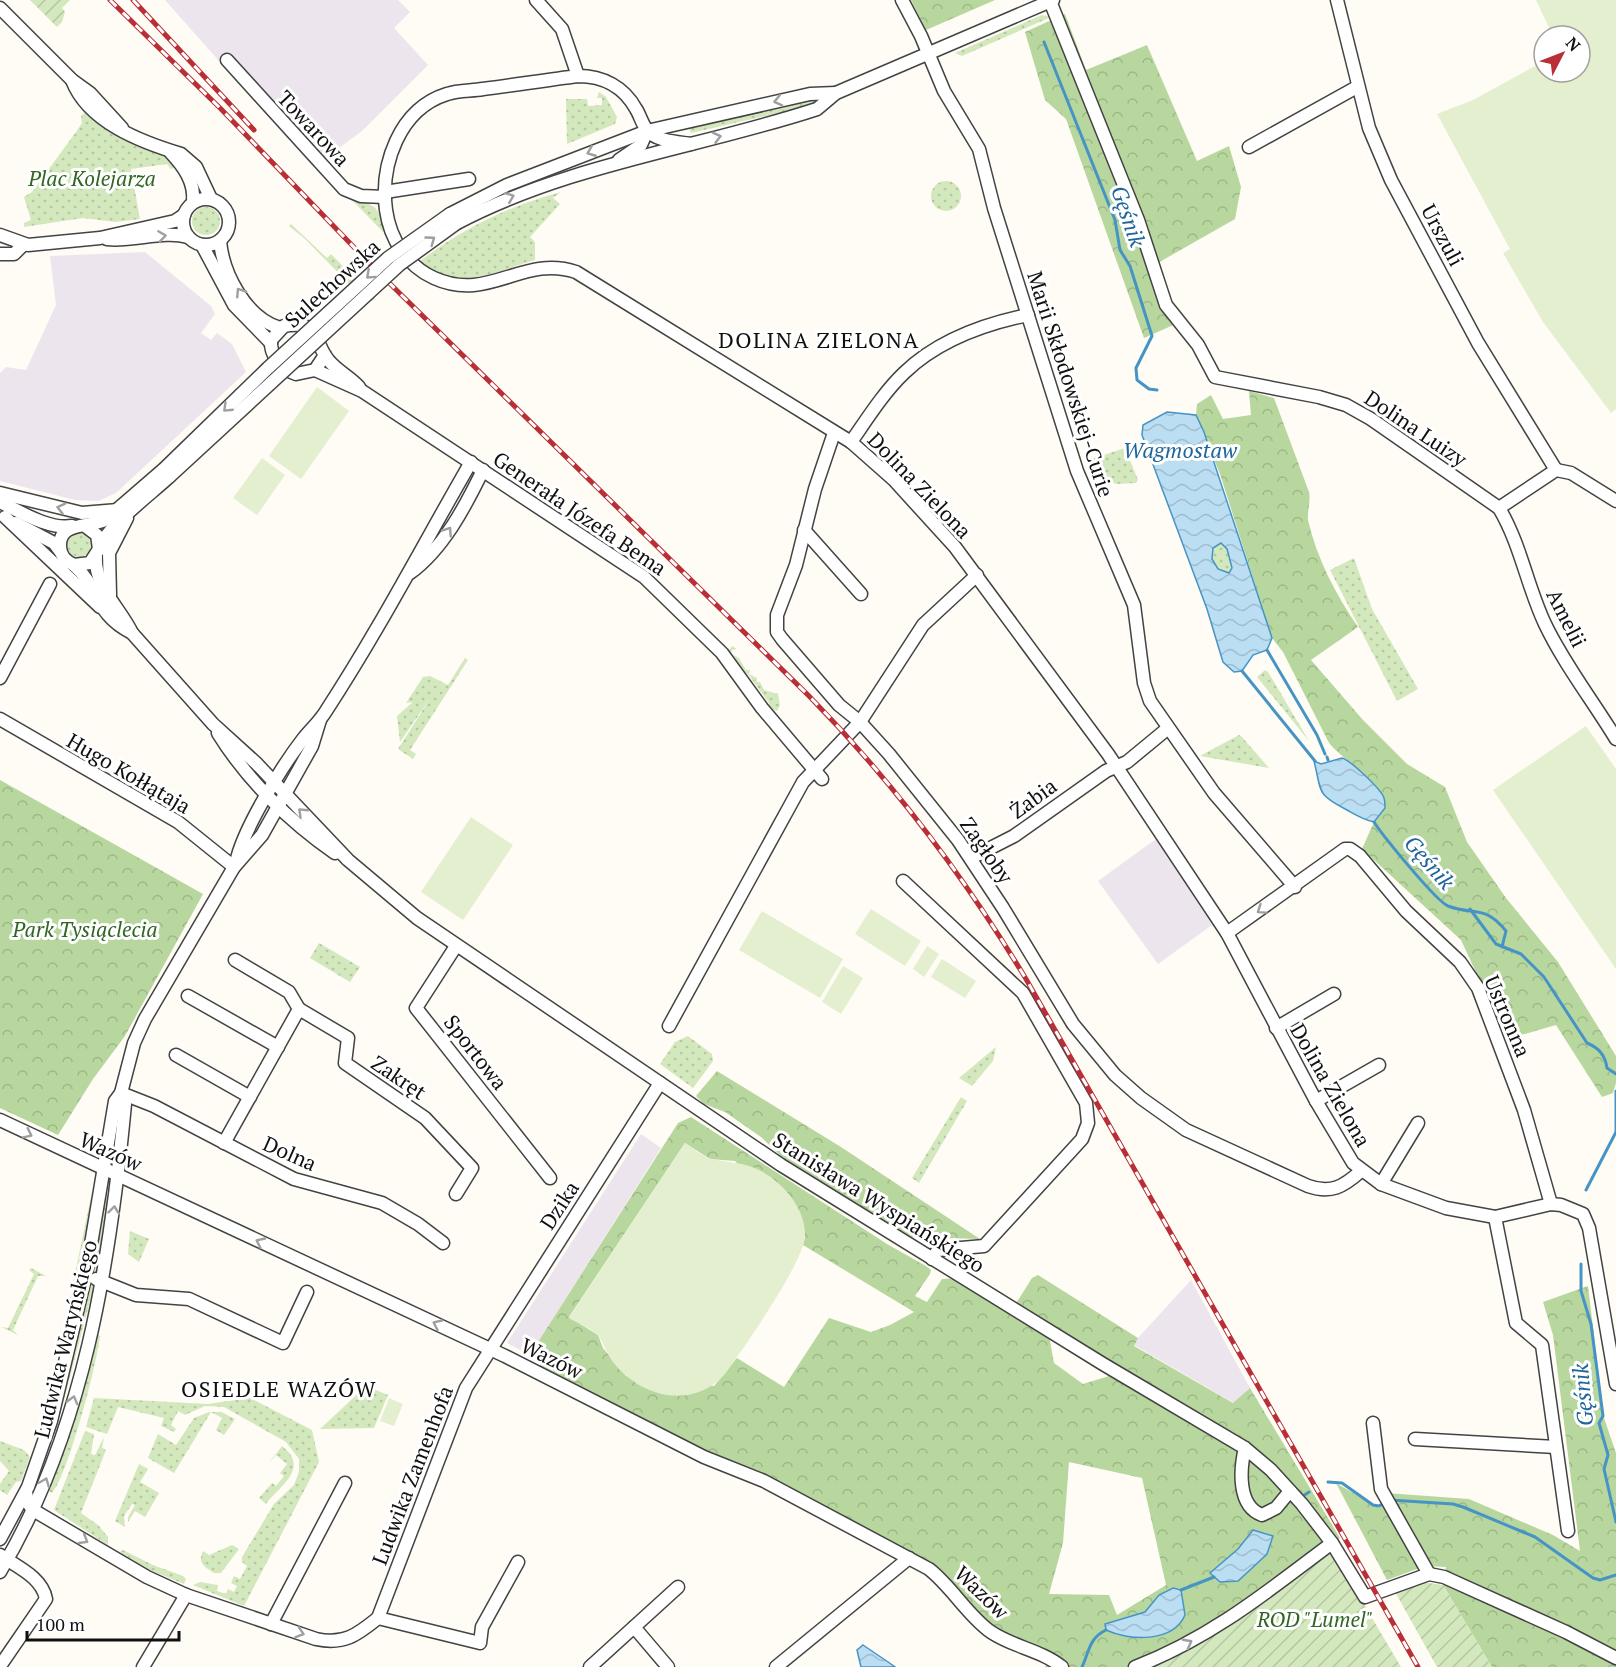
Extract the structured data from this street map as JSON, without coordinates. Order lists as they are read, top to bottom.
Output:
{
  "streets": {
    "street": [
      "Towarowa",
      "Urszuli",
      "Sulechowska",
      "Marii Skłodowskiej-Curie",
      "Dolina Luizy",
      "Dolina Zielona",
      "Generała Józefa Bema",
      "Amelii",
      "Hugo Kołłątaja",
      "Żabia",
      "Zagłoby",
      "Ustronna",
      "Sportowa",
      "Zakręt",
      "Wazów",
      "Dolna",
      "Stanisława Wyspiańskiego",
      "Dzika",
      "Ludwika Waryńskiego",
      "Ludwika Zamenhofa"
    ]
  },
  "crossings": [
    ["Towarowa", "Dolina Zielona"],
    ["Sulechowska", "Marii Skłodowskiej-Curie"],
    ["Sulechowska", "Dolina Luizy"],
    ["Sulechowska", "Stanisława Wyspiańskiego"],
    ["Marii Skłodowskiej-Curie", "Ustronna"],
    ["Dolina Luizy", "Amelii"],
    ["Dolina Zielona", "Żabia"],
    ["Dolina Zielona", "Zagłoby"],
    ["Żabia", "Zagłoby"],
    ["Sportowa", "Stanisława Wyspiańskiego"],
    ["Wazów", "Dzika"],
    ["Wazów", "Ludwika Waryńskiego"],
    ["Wazów", "Ludwika Zamenhofa"],
    ["Dolna", "Ludwika Waryńskiego"],
    ["Stanisława Wyspiańskiego", "Dzika"],
    ["Dzika", "Ludwika Zamenhofa"]
  ],
  "districts": ["DOLINA ZIELONA", "OSIEDLE WAZÓW"],
  "water": ["Gęśnik", "Wagmostaw"],
  "parks": ["Plac Kolejarza", "Park Tysiąclecia", "ROD \"Lumel\""],
  "scale_bar": "100 m",
  "north": "top right"
}
